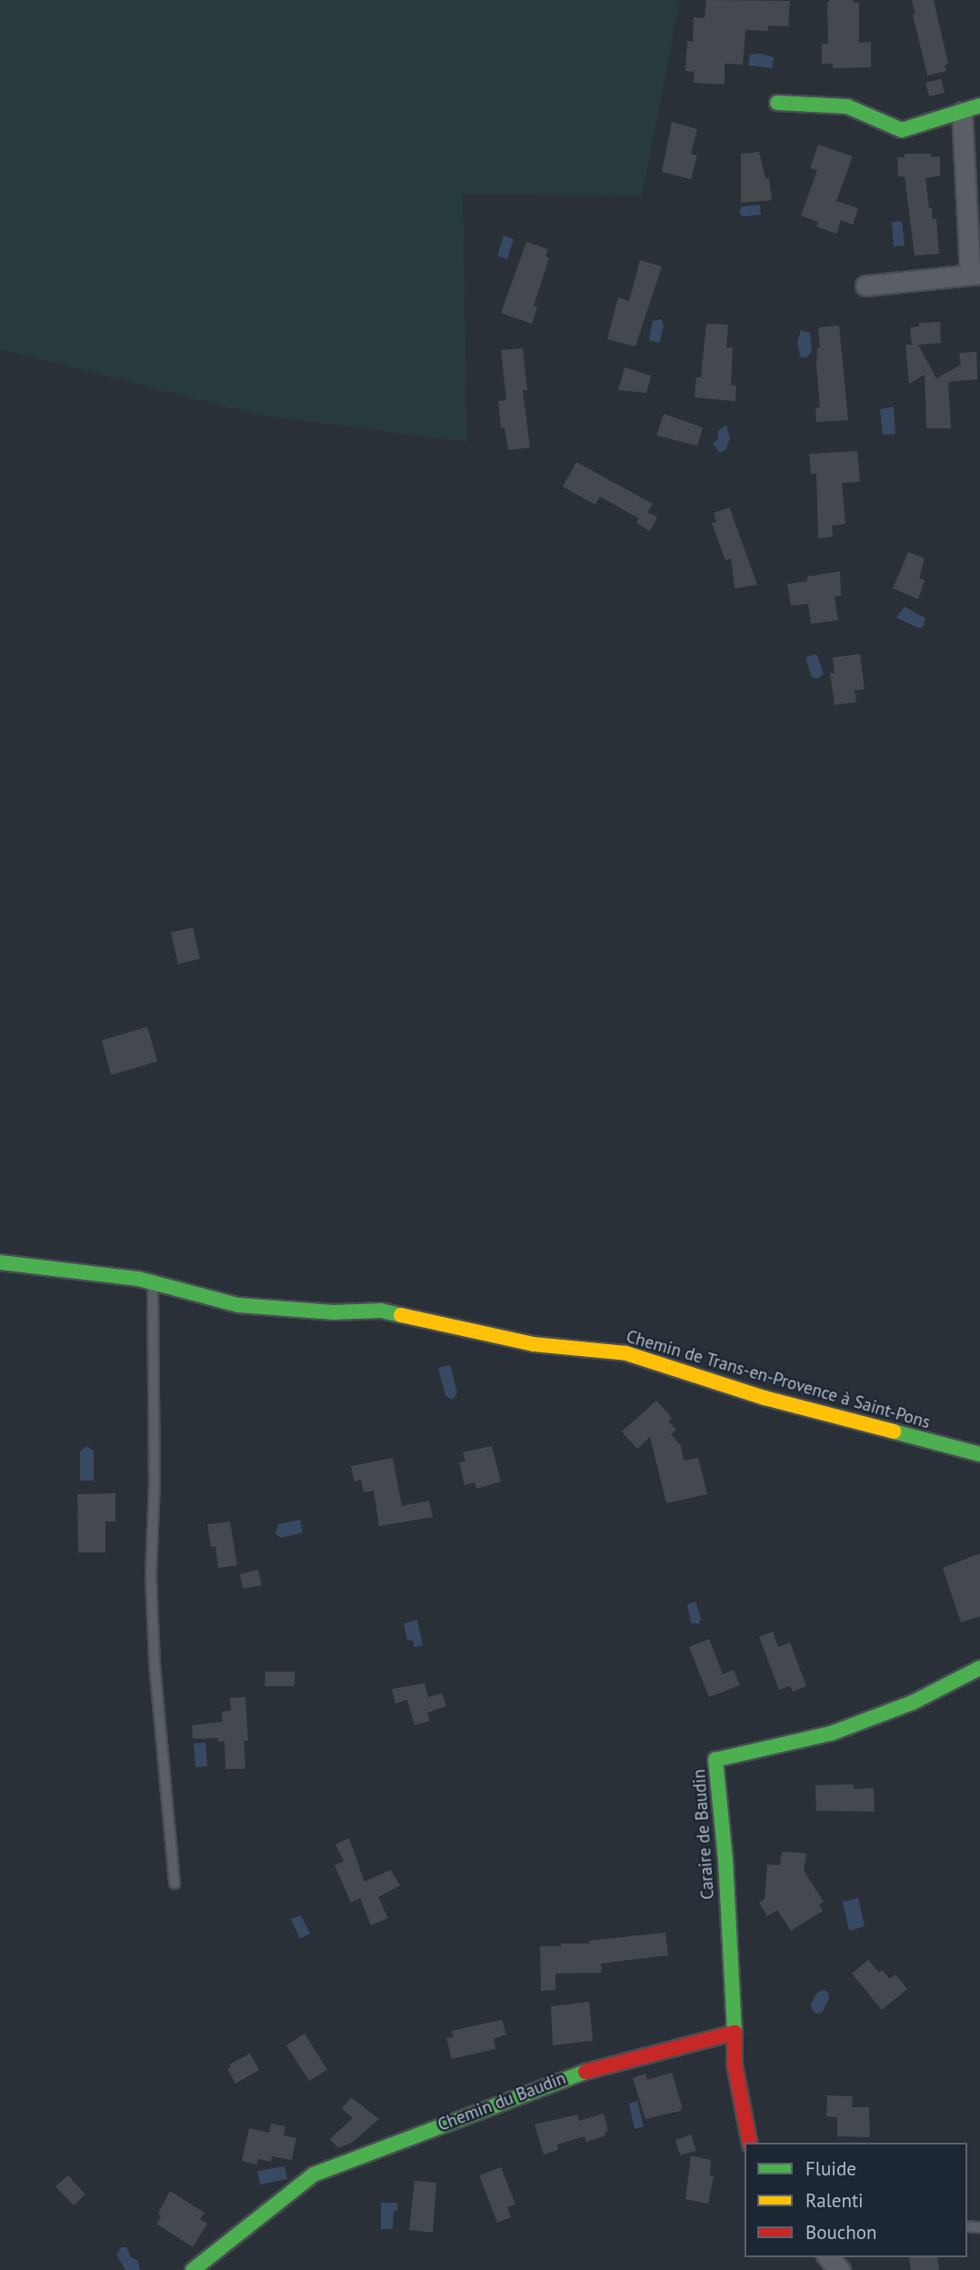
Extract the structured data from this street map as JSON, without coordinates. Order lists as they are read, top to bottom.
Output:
{
  "streets": {
    "street": ["Chemin de Trans-en-Provence à Saint-Pons", "Caraire de Baudin", "Chemin du Baudin"]
  },
  "crossings": [
    ["Caraire de Baudin", "Chemin du Baudin"]
  ],
  "legend": ["Fluide", "Ralenti", "Bouchon"]
}
